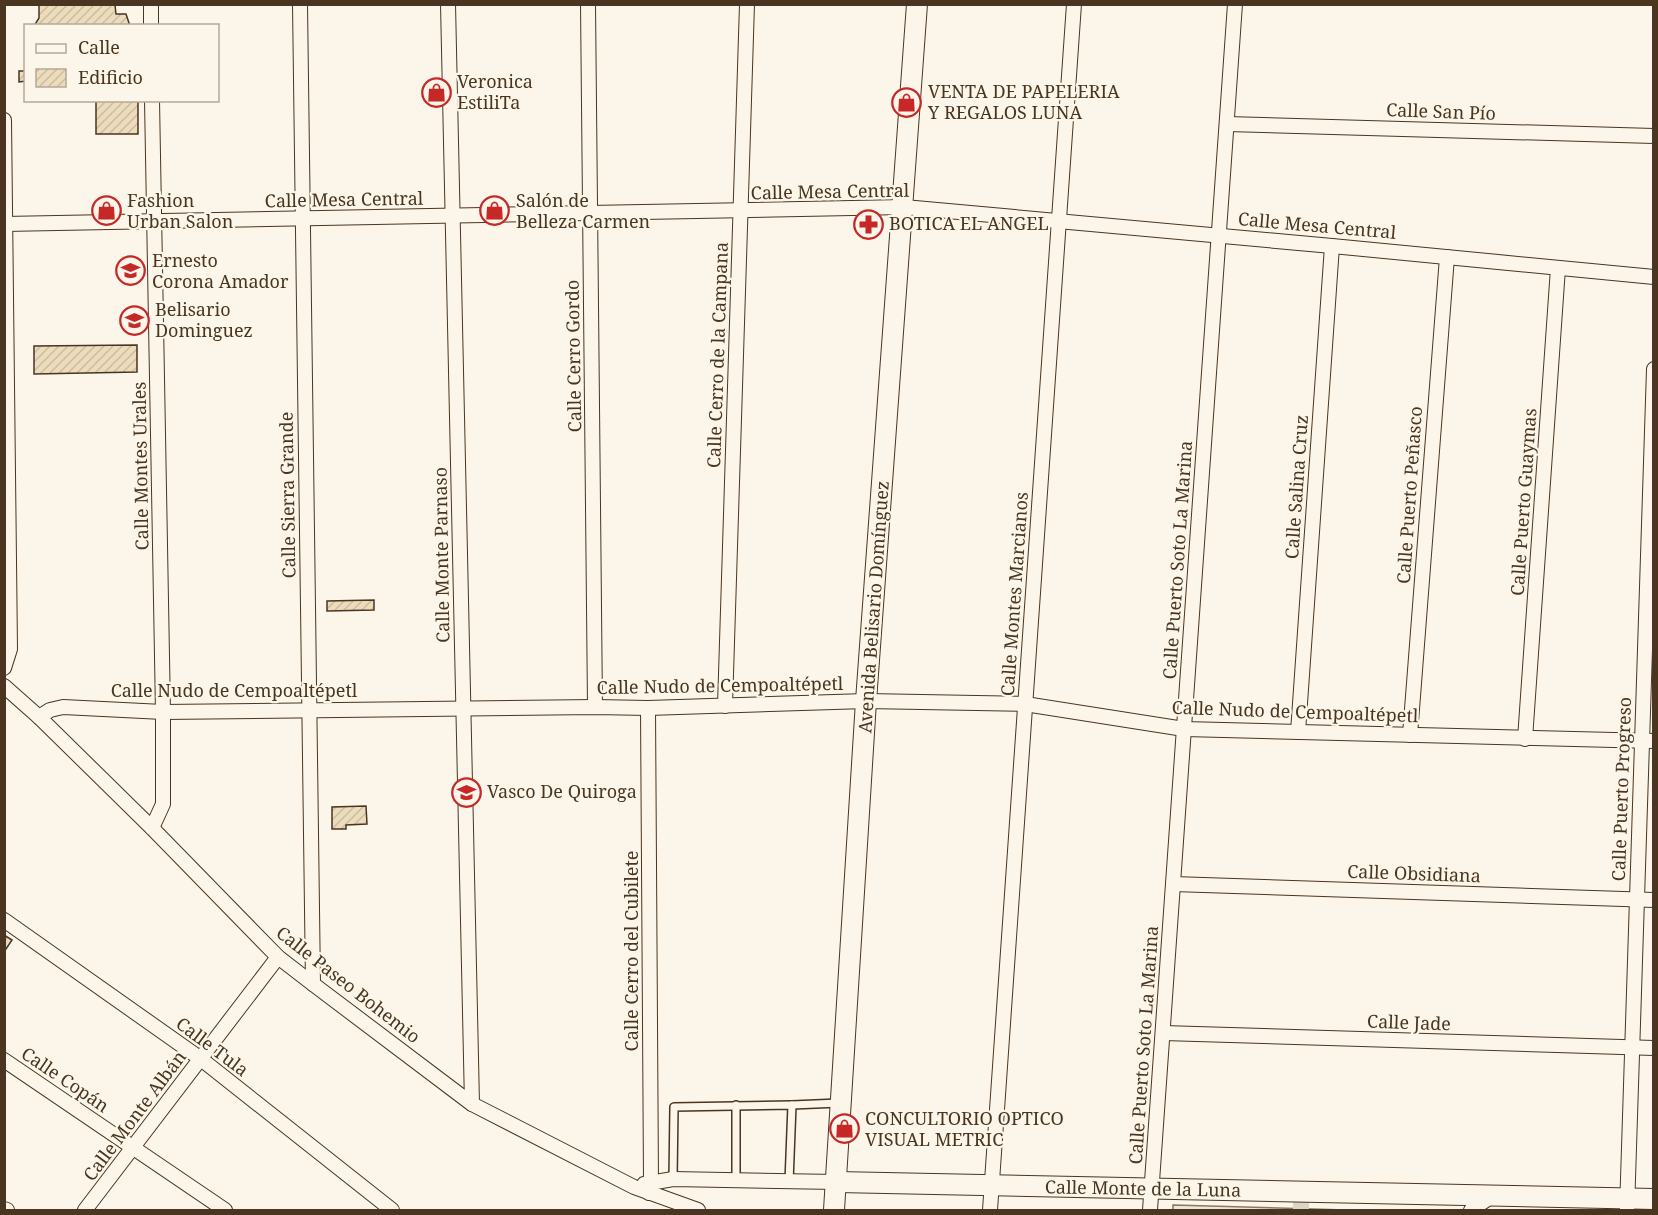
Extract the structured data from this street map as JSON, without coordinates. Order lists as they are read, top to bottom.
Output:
{
  "streets": {
    "main road": ["Avenida Belisario Domínguez", "Calle Monte de la Luna"],
    "street": [
      "Calle San Pío",
      "Calle Mesa Central",
      "Calle Cerro de la Campana",
      "Calle Cerro Gordo",
      "Calle Montes Urales",
      "Calle Salina Cruz",
      "Calle Sierra Grande",
      "Calle Puerto Peñasco",
      "Calle Puerto Guaymas",
      "Calle Monte Parnaso",
      "Calle Puerto Soto La Marina",
      "Calle Montes Marcianos",
      "Calle Nudo de Cempoaltépetl",
      "Calle Puerto Progreso",
      "Calle Obsidiana",
      "Calle Cerro del Cubilete",
      "Calle Paseo Bohemio",
      "Calle Jade",
      "Calle Tula",
      "Calle Copán",
      "Calle Monte Albán"
    ]
  },
  "crossings": [
    ["Calle San Pío", "Calle Puerto Soto La Marina"],
    ["Calle Mesa Central", "Calle Cerro de la Campana"],
    ["Calle Mesa Central", "Calle Cerro Gordo"],
    ["Calle Mesa Central", "Calle Montes Urales"],
    ["Calle Mesa Central", "Calle Salina Cruz"],
    ["Calle Mesa Central", "Calle Sierra Grande"],
    ["Calle Mesa Central", "Calle Puerto Peñasco"],
    ["Calle Mesa Central", "Calle Puerto Guaymas"],
    ["Calle Mesa Central", "Calle Monte Parnaso"],
    ["Calle Mesa Central", "Calle Puerto Soto La Marina"],
    ["Calle Mesa Central", "Calle Montes Marcianos"],
    ["Calle Mesa Central", "Avenida Belisario Domínguez"],
    ["Calle Cerro de la Campana", "Calle Nudo de Cempoaltépetl"],
    ["Calle Cerro Gordo", "Calle Nudo de Cempoaltépetl"],
    ["Calle Montes Urales", "Calle Nudo de Cempoaltépetl"],
    ["Calle Montes Urales", "Calle Paseo Bohemio"],
    ["Calle Salina Cruz", "Calle Nudo de Cempoaltépetl"],
    ["Calle Sierra Grande", "Calle Nudo de Cempoaltépetl"],
    ["Calle Sierra Grande", "Calle Paseo Bohemio"],
    ["Calle Puerto Peñasco", "Calle Nudo de Cempoaltépetl"],
    ["Calle Puerto Guaymas", "Calle Nudo de Cempoaltépetl"],
    ["Calle Monte Parnaso", "Calle Nudo de Cempoaltépetl"],
    ["Calle Monte Parnaso", "Calle Paseo Bohemio"],
    ["Calle Puerto Soto La Marina", "Calle Nudo de Cempoaltépetl"],
    ["Calle Puerto Soto La Marina", "Calle Obsidiana"],
    ["Calle Puerto Soto La Marina", "Calle Jade"],
    ["Calle Puerto Soto La Marina", "Calle Monte de la Luna"],
    ["Calle Montes Marcianos", "Calle Nudo de Cempoaltépetl"],
    ["Calle Montes Marcianos", "Calle Monte de la Luna"],
    ["Avenida Belisario Domínguez", "Calle Nudo de Cempoaltépetl"],
    ["Avenida Belisario Domínguez", "Calle Monte de la Luna"],
    ["Calle Nudo de Cempoaltépetl", "Calle Puerto Progreso"],
    ["Calle Nudo de Cempoaltépetl", "Calle Cerro del Cubilete"],
    ["Calle Nudo de Cempoaltépetl", "Calle Paseo Bohemio"],
    ["Calle Puerto Progreso", "Calle Obsidiana"],
    ["Calle Puerto Progreso", "Calle Jade"],
    ["Calle Puerto Progreso", "Calle Monte de la Luna"],
    ["Calle Cerro del Cubilete", "Calle Monte de la Luna"],
    ["Calle Paseo Bohemio", "Calle Monte Albán"],
    ["Calle Paseo Bohemio", "Calle Monte de la Luna"],
    ["Calle Tula", "Calle Monte Albán"],
    ["Calle Copán", "Calle Monte Albán"]
  ],
  "places": {
    "shop": [
      "Veronica EstiliTa",
      "VENTA DE PAPELERIA Y REGALOS LUNA",
      "Fashion Urban Salon",
      "Salón de Belleza Carmen",
      "CONCULTORIO OPTICO VISUAL METRIC"
    ],
    "pharmacy": ["BOTICA EL ANGEL"],
    "school or university": ["Ernesto Corona Amador", "Belisario Dominguez", "Vasco De Quiroga"]
  },
  "legend": ["Calle", "Edificio"]
}
